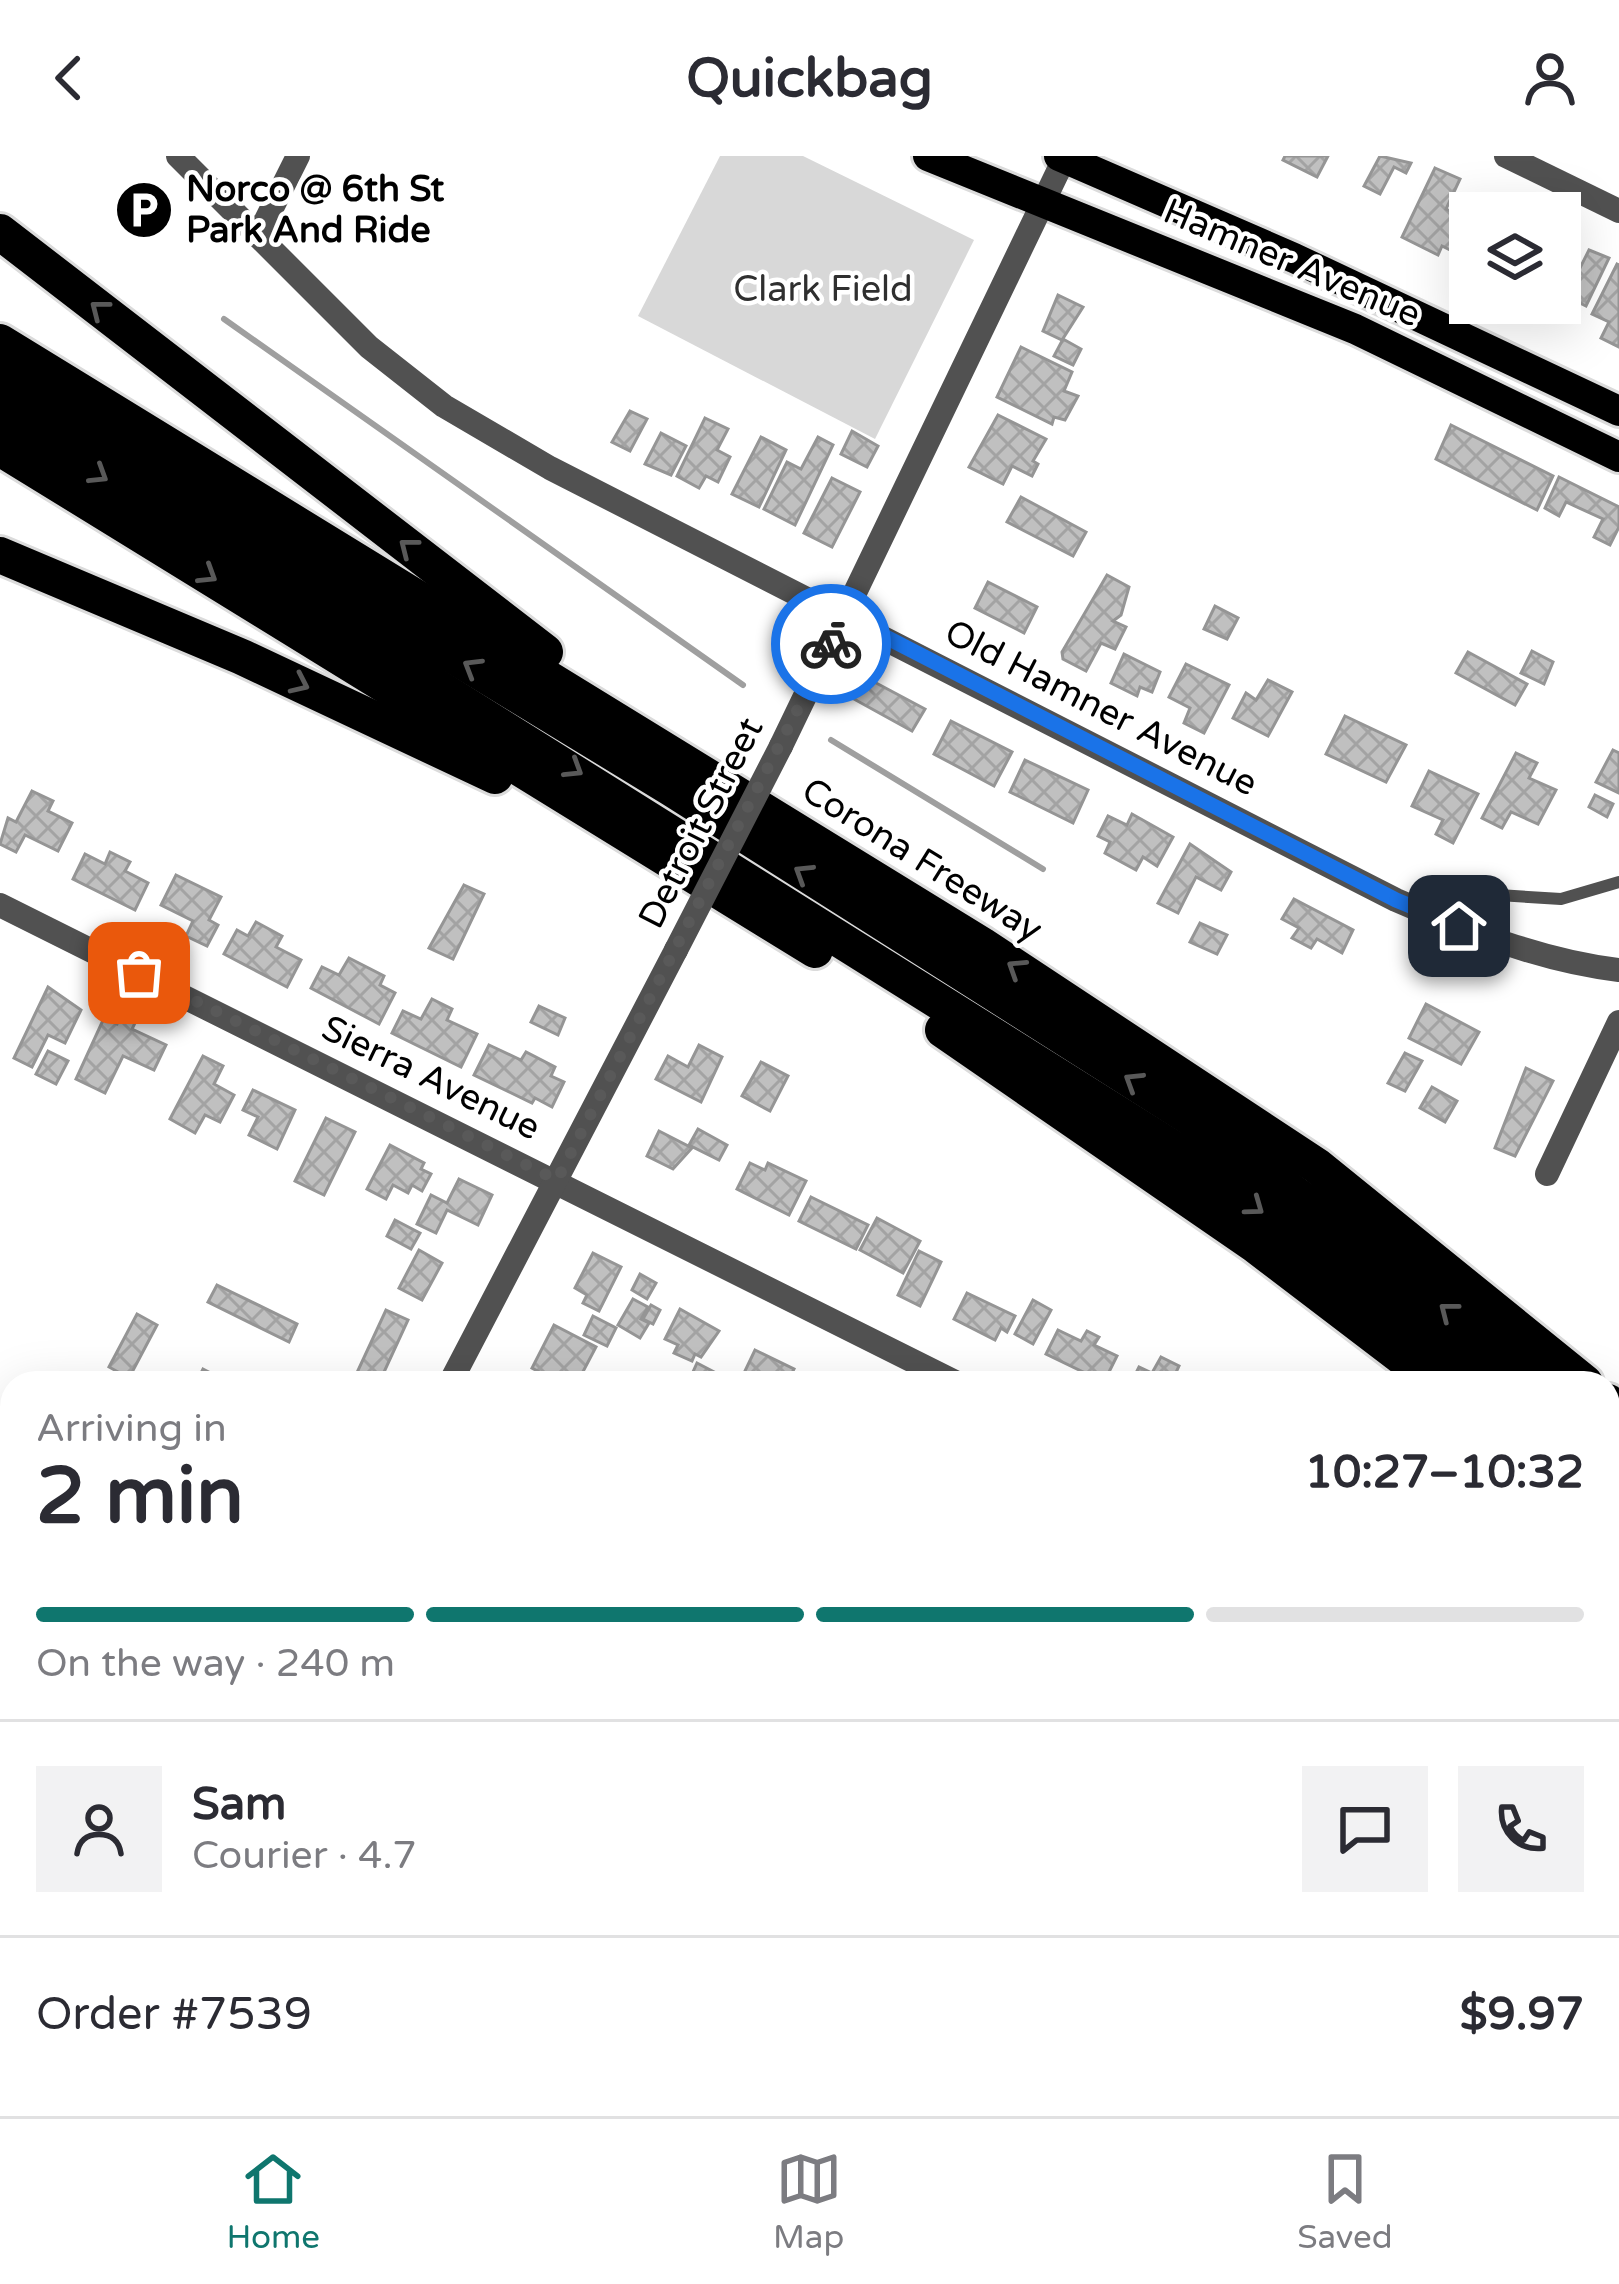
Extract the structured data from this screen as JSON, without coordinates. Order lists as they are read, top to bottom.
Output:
{
  "streets": {
    "highway": ["Corona Freeway"],
    "main road": ["Hamner Avenue"],
    "street": ["Old Hamner Avenue", "Detroit Street", "Sierra Avenue"]
  },
  "crossings": [
    ["Hamner Avenue", "Detroit Street"],
    ["Old Hamner Avenue", "Detroit Street"],
    ["Detroit Street", "Sierra Avenue"]
  ],
  "parks": ["Clark Field"],
  "places": {
    "parking": ["Norco @ 6th St Park And Ride"]
  },
  "page": {
    "header": "Quickbag",
    "heading": ["2 min", "Arriving in", "10:27–10:32"],
    "panel": [
      "Sam",
      "Courier · 4.7",
      "Order #7539",
      "$9.97"
    ],
    "bar": "On the way · 240 m",
    "tabs": ["Home", "Map", "Saved"]
  }
}
